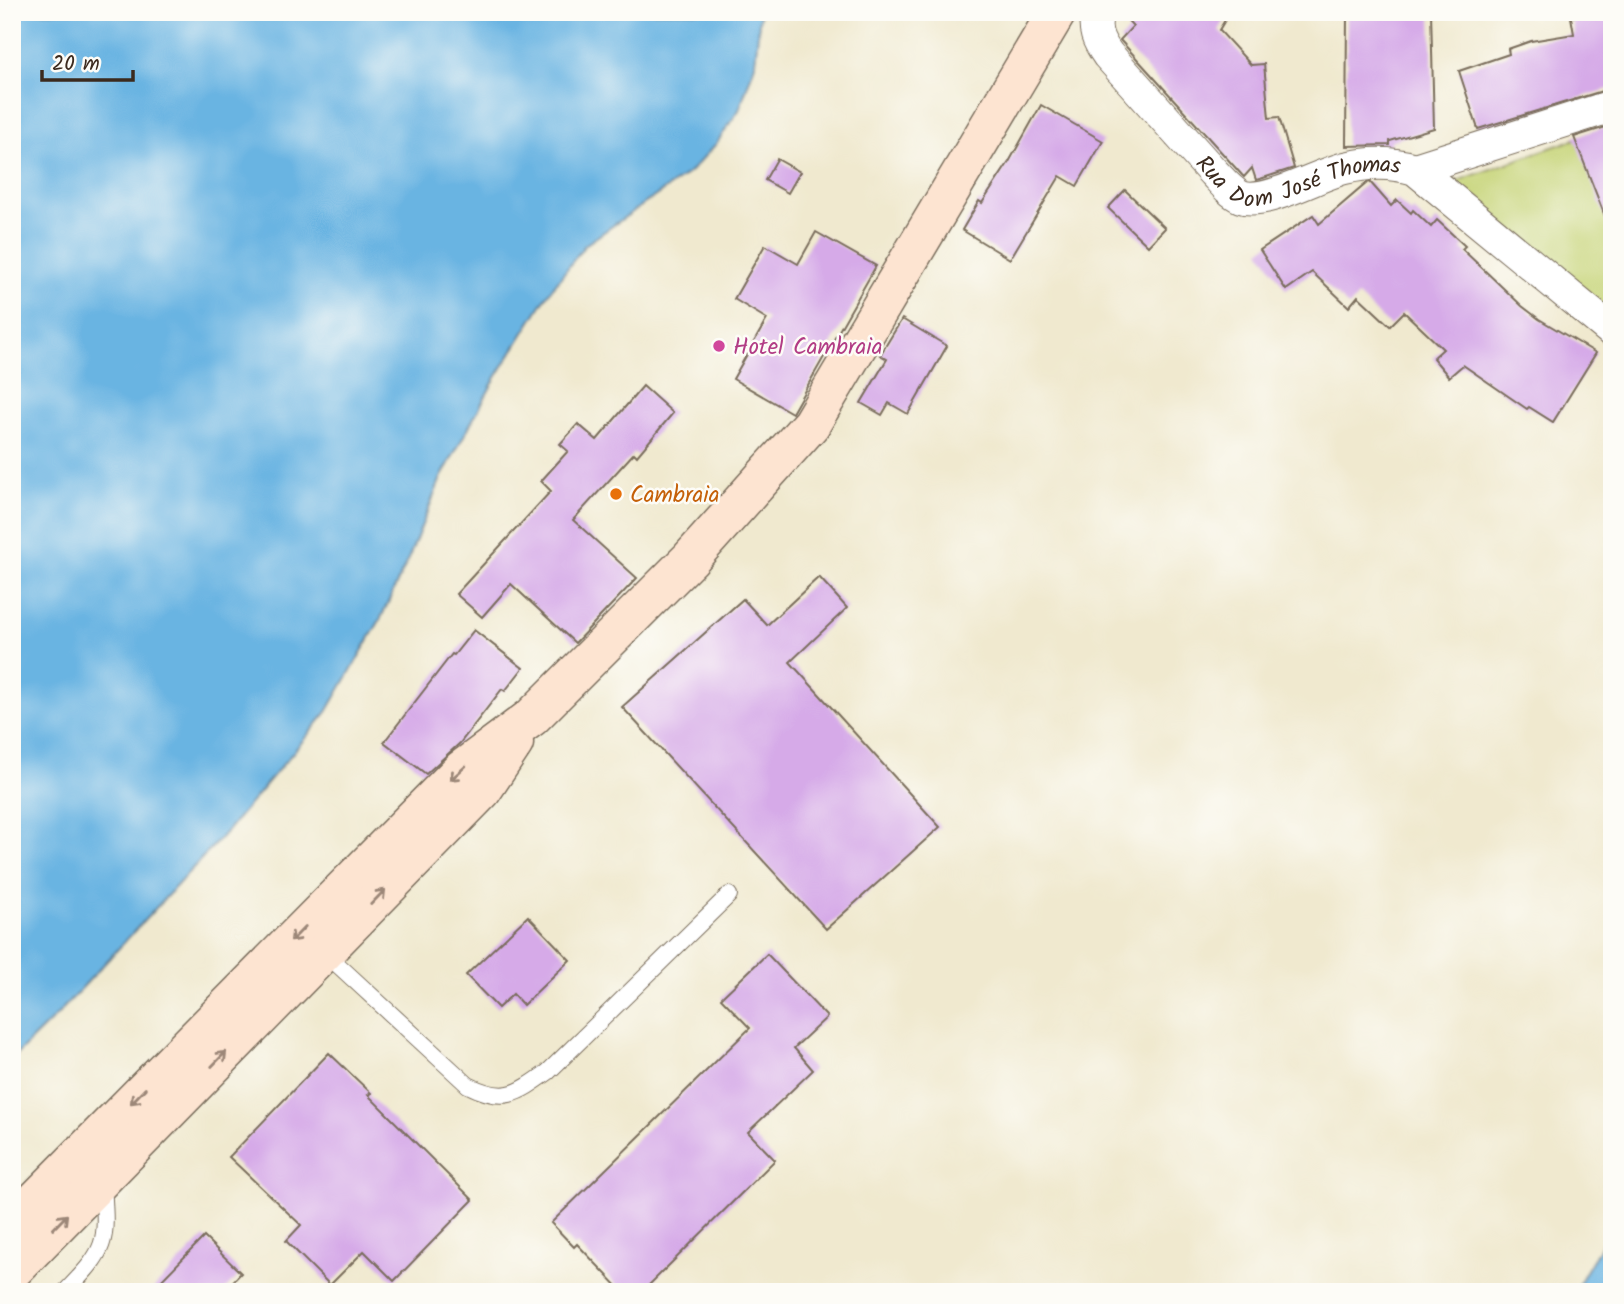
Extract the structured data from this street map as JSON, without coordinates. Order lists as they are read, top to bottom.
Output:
{
  "streets": {
    "street": ["Rua Dom José Thomas"]
  },
  "places": ["Hotel Cambraia", "Cambraia"],
  "scale_bar": "20 m"
}
